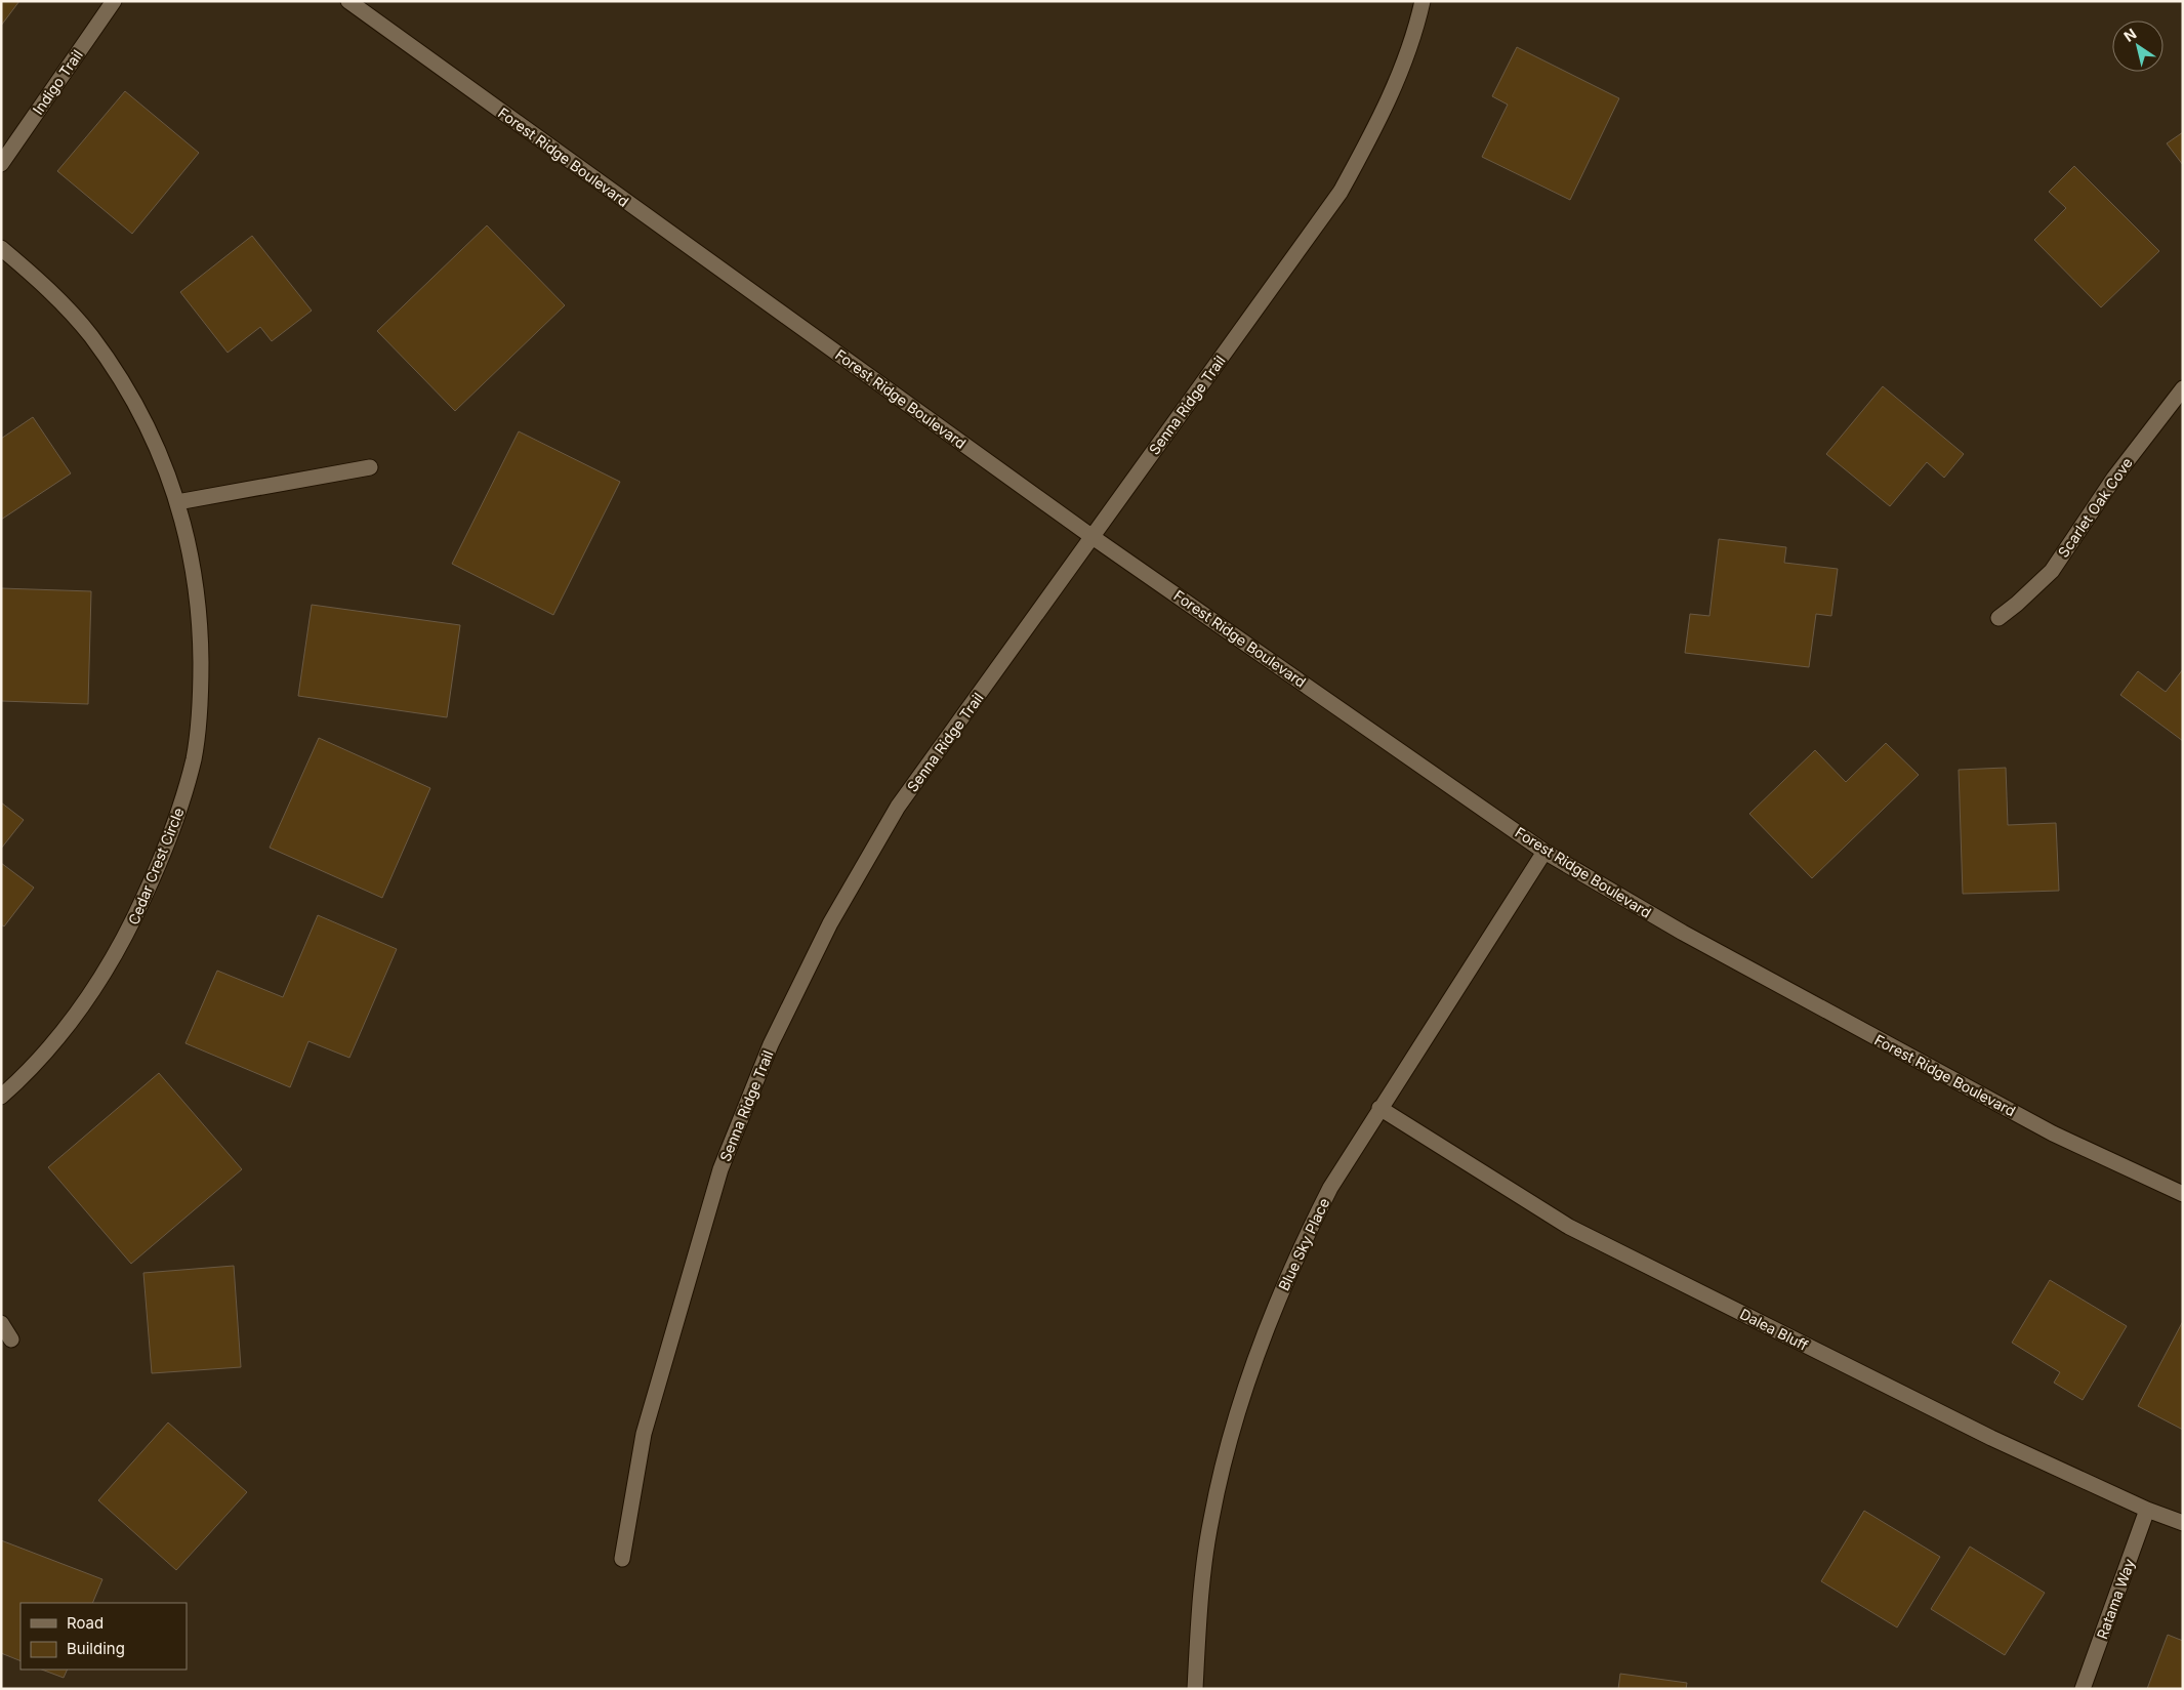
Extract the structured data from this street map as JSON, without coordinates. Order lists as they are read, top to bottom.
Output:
{
  "streets": {
    "street": [
      "Indigo Trail",
      "Forest Ridge Boulevard",
      "Senna Ridge Trail",
      "Scarlet Oak Cove",
      "Cedar Crest Circle",
      "Blue Sky Place",
      "Dalea Bluff",
      "Ratama Way"
    ]
  },
  "crossings": [
    ["Forest Ridge Boulevard", "Senna Ridge Trail"],
    ["Forest Ridge Boulevard", "Blue Sky Place"],
    ["Blue Sky Place", "Dalea Bluff"],
    ["Dalea Bluff", "Ratama Way"]
  ],
  "legend": ["Road", "Building"],
  "north": "top left"
}
